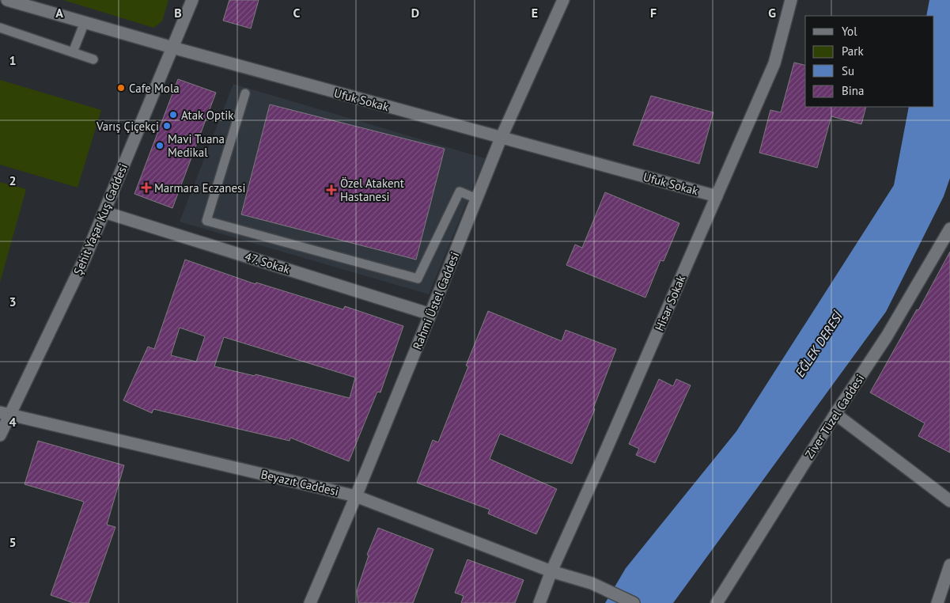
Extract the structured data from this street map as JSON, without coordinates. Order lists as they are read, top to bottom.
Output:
{
  "streets": {
    "street": [
      "Ufuk Sokak",
      "Şehit Yaşar Kuş Caddesi",
      "47. Sokak",
      "Rahmi Üstel Caddesi",
      "Hisar Sokak",
      "Ziver Tüzel Caddesi",
      "Beyazıt Caddesi"
    ]
  },
  "crossings": [
    ["Ufuk Sokak", "Şehit Yaşar Kuş Caddesi"],
    ["Ufuk Sokak", "Rahmi Üstel Caddesi"],
    ["Ufuk Sokak", "Hisar Sokak"],
    ["Şehit Yaşar Kuş Caddesi", "47. Sokak"],
    ["Şehit Yaşar Kuş Caddesi", "Beyazıt Caddesi"],
    ["47. Sokak", "Rahmi Üstel Caddesi"],
    ["Rahmi Üstel Caddesi", "Beyazıt Caddesi"],
    ["Hisar Sokak", "Beyazıt Caddesi"]
  ],
  "water": ["EĞLEK DERESİ"],
  "places": {
    "other": [
      "Cafe Mola",
      "Atak Optik",
      "Varış Çiçekçi",
      "Mavi Tuana Medikal"
    ],
    "health": ["Marmara Eczanesi", "Özel Atakent Hastanesi"]
  },
  "legend": [
    "Yol",
    "Park",
    "Su",
    "Bina"
  ],
  "grid": {
    "columns": [
      "A",
      "B",
      "C",
      "D",
      "E",
      "F",
      "G"
    ],
    "rows": [
      "1",
      "2",
      "3",
      "4",
      "5"
    ]
  }
}
